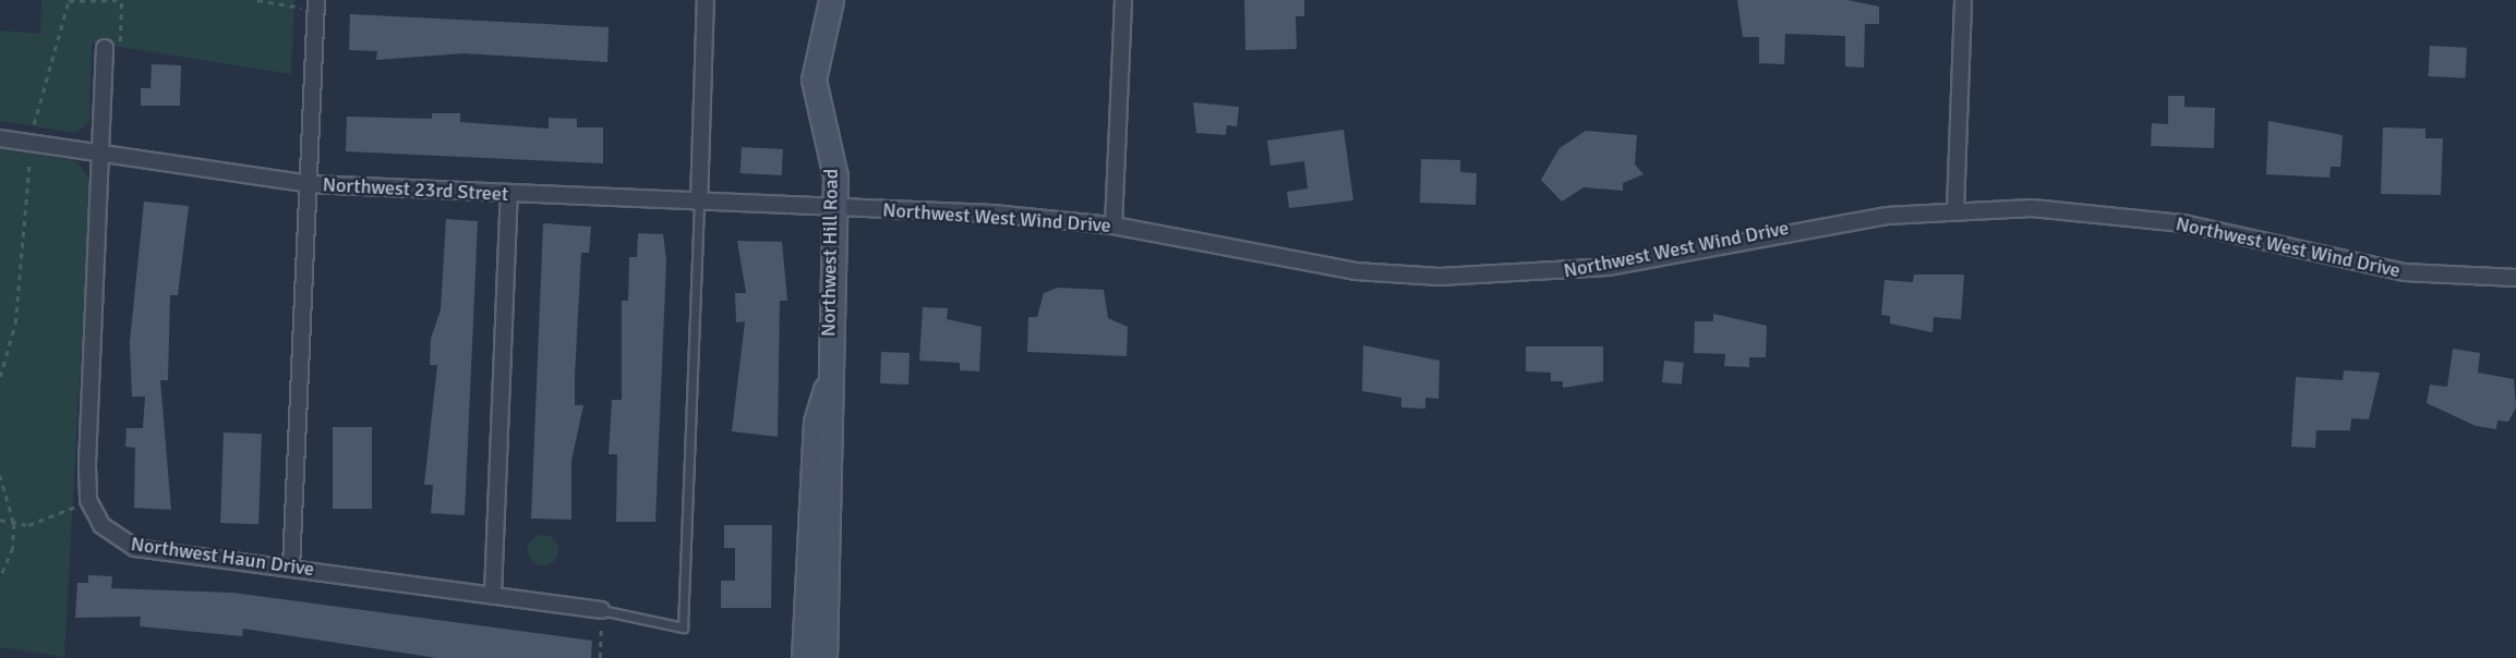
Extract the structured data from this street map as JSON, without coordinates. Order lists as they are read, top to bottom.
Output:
{
  "streets": {
    "main road": ["Northwest Hill Road"],
    "street": ["Northwest 23rd Street", "Northwest West Wind Drive", "Northwest Haun Drive"]
  },
  "crossings": [
    ["Northwest 23rd Street", "Northwest West Wind Drive"],
    ["Northwest 23rd Street", "Northwest Hill Road"],
    ["Northwest West Wind Drive", "Northwest Hill Road"]
  ]
}
